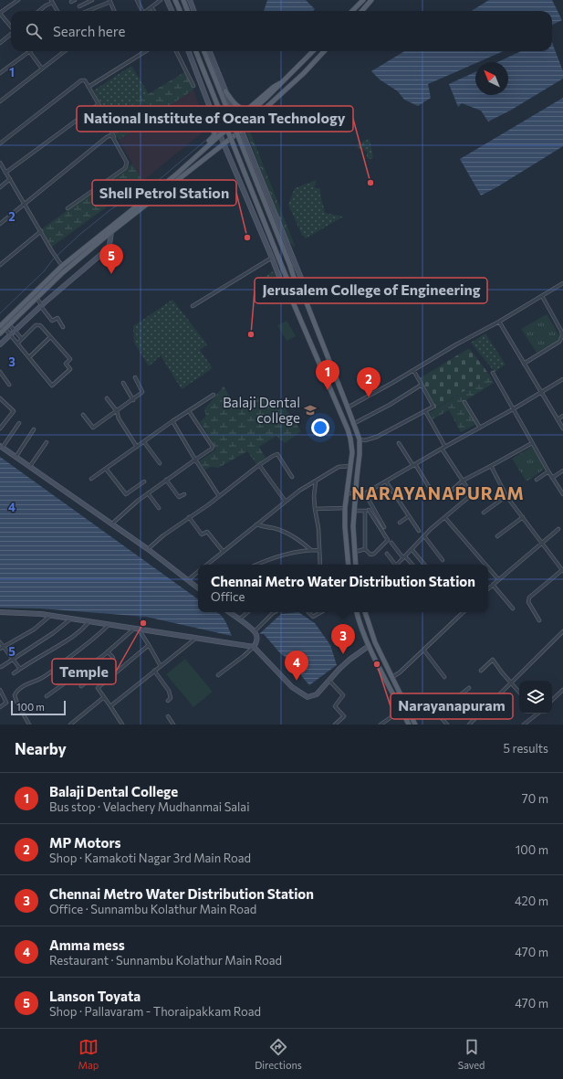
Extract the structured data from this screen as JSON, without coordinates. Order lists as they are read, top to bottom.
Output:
{
  "districts": ["NARAYANAPURAM"],
  "places": {
    "other": [
      "National Institute of Ocean Technology",
      "Shell Petrol Station",
      "Jerusalem College of Engineering",
      "Temple",
      "Narayanapuram"
    ],
    "school or university": ["Balaji Dental college"]
  },
  "scale_bar": "100 m",
  "north": "top left",
  "page": {
    "search": "Search here",
    "pins": [
      "5",
      "1",
      "2",
      "3",
      "4"
    ],
    "popup": ["Chennai Metro Water Distribution Station", "Office"],
    "scale": "100 m",
    "heading": ["Nearby", "5 results"],
    "list": [
      {
        "mark": "1",
        "name": "Balaji Dental College",
        "note": "Bus stop · Velachery Mudhanmai Salai",
        "value": "70 m"
      },
      {
        "mark": "2",
        "name": "MP Motors",
        "note": "Shop · Kamakoti Nagar 3rd Main Road",
        "value": "100 m"
      },
      {
        "mark": "3",
        "name": "Chennai Metro Water Distribution Station",
        "note": "Office · Sunnambu Kolathur Main Road",
        "value": "420 m"
      },
      {
        "mark": "4",
        "name": "Amma mess",
        "note": "Restaurant · Sunnambu Kolathur Main Road",
        "value": "470 m"
      },
      {
        "mark": "5",
        "name": "Lanson Toyata",
        "note": "Shop · Pallavaram - Thoraipakkam Road",
        "value": "470 m"
      }
    ],
    "nav": ["Map", "Directions", "Saved"]
  },
  "grid": {
    "rows": [
      "1",
      "2",
      "3",
      "4",
      "5"
    ]
  }
}
